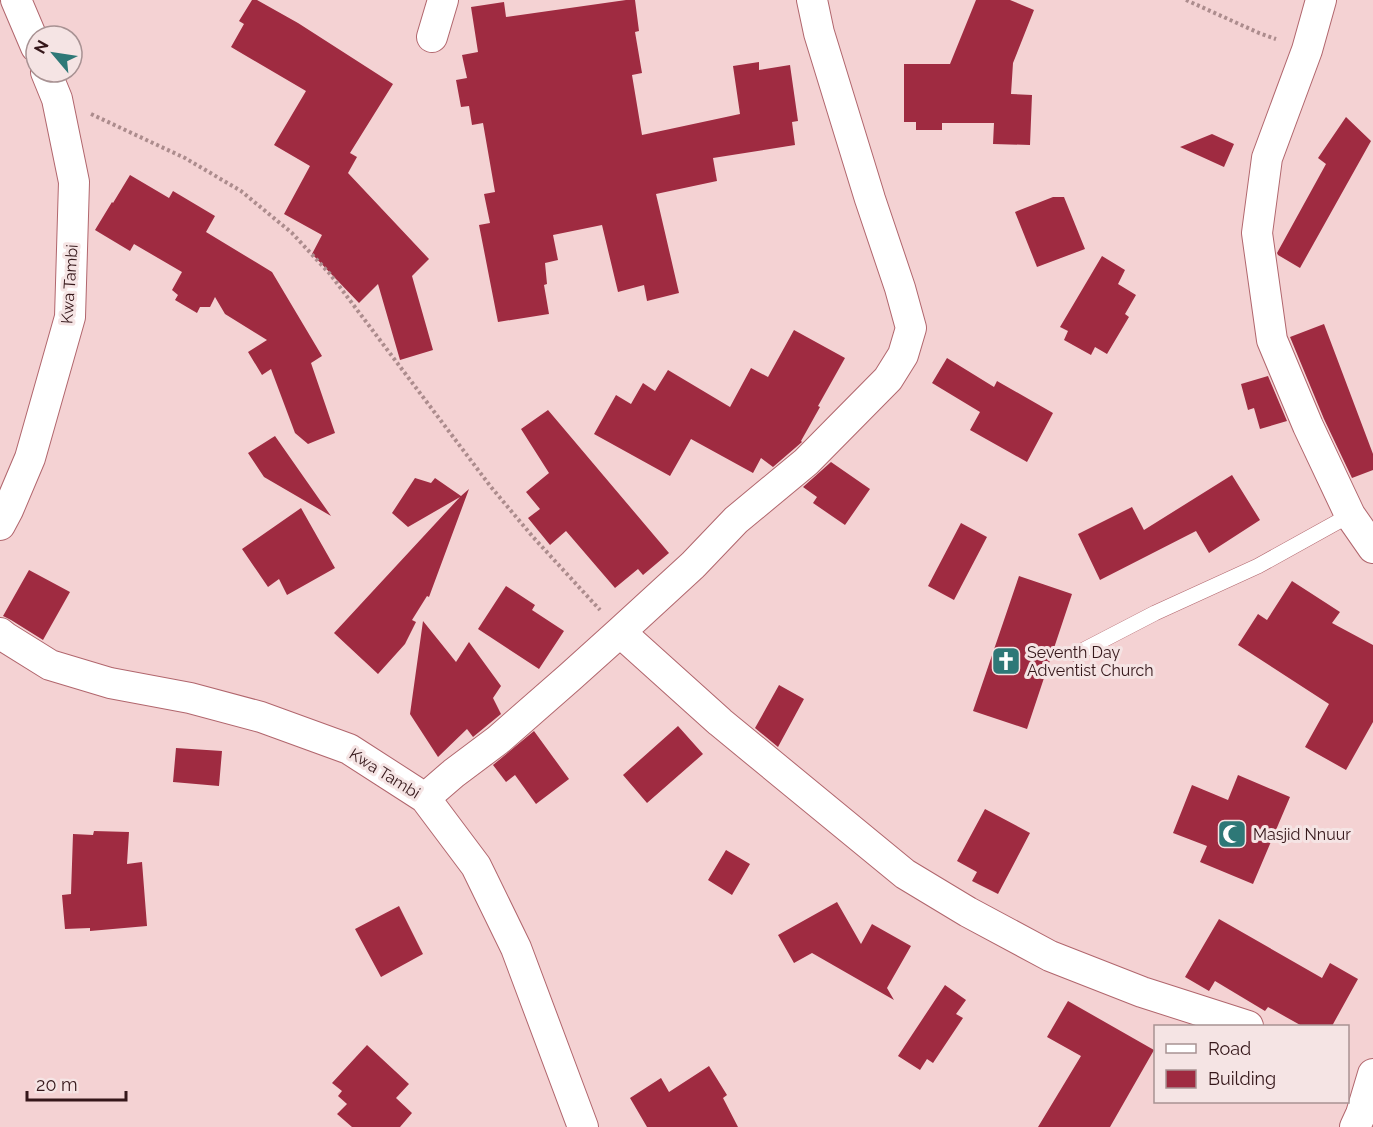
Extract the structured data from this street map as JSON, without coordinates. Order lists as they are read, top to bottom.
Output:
{
  "streets": {
    "street": ["Kwa Tambi"]
  },
  "places": {
    "church": ["Seventh Day Adventist Church"],
    "mosque": ["Masjid Nnuur"]
  },
  "legend": ["Road", "Building"],
  "scale_bar": "20 m",
  "north": "top left"
}
